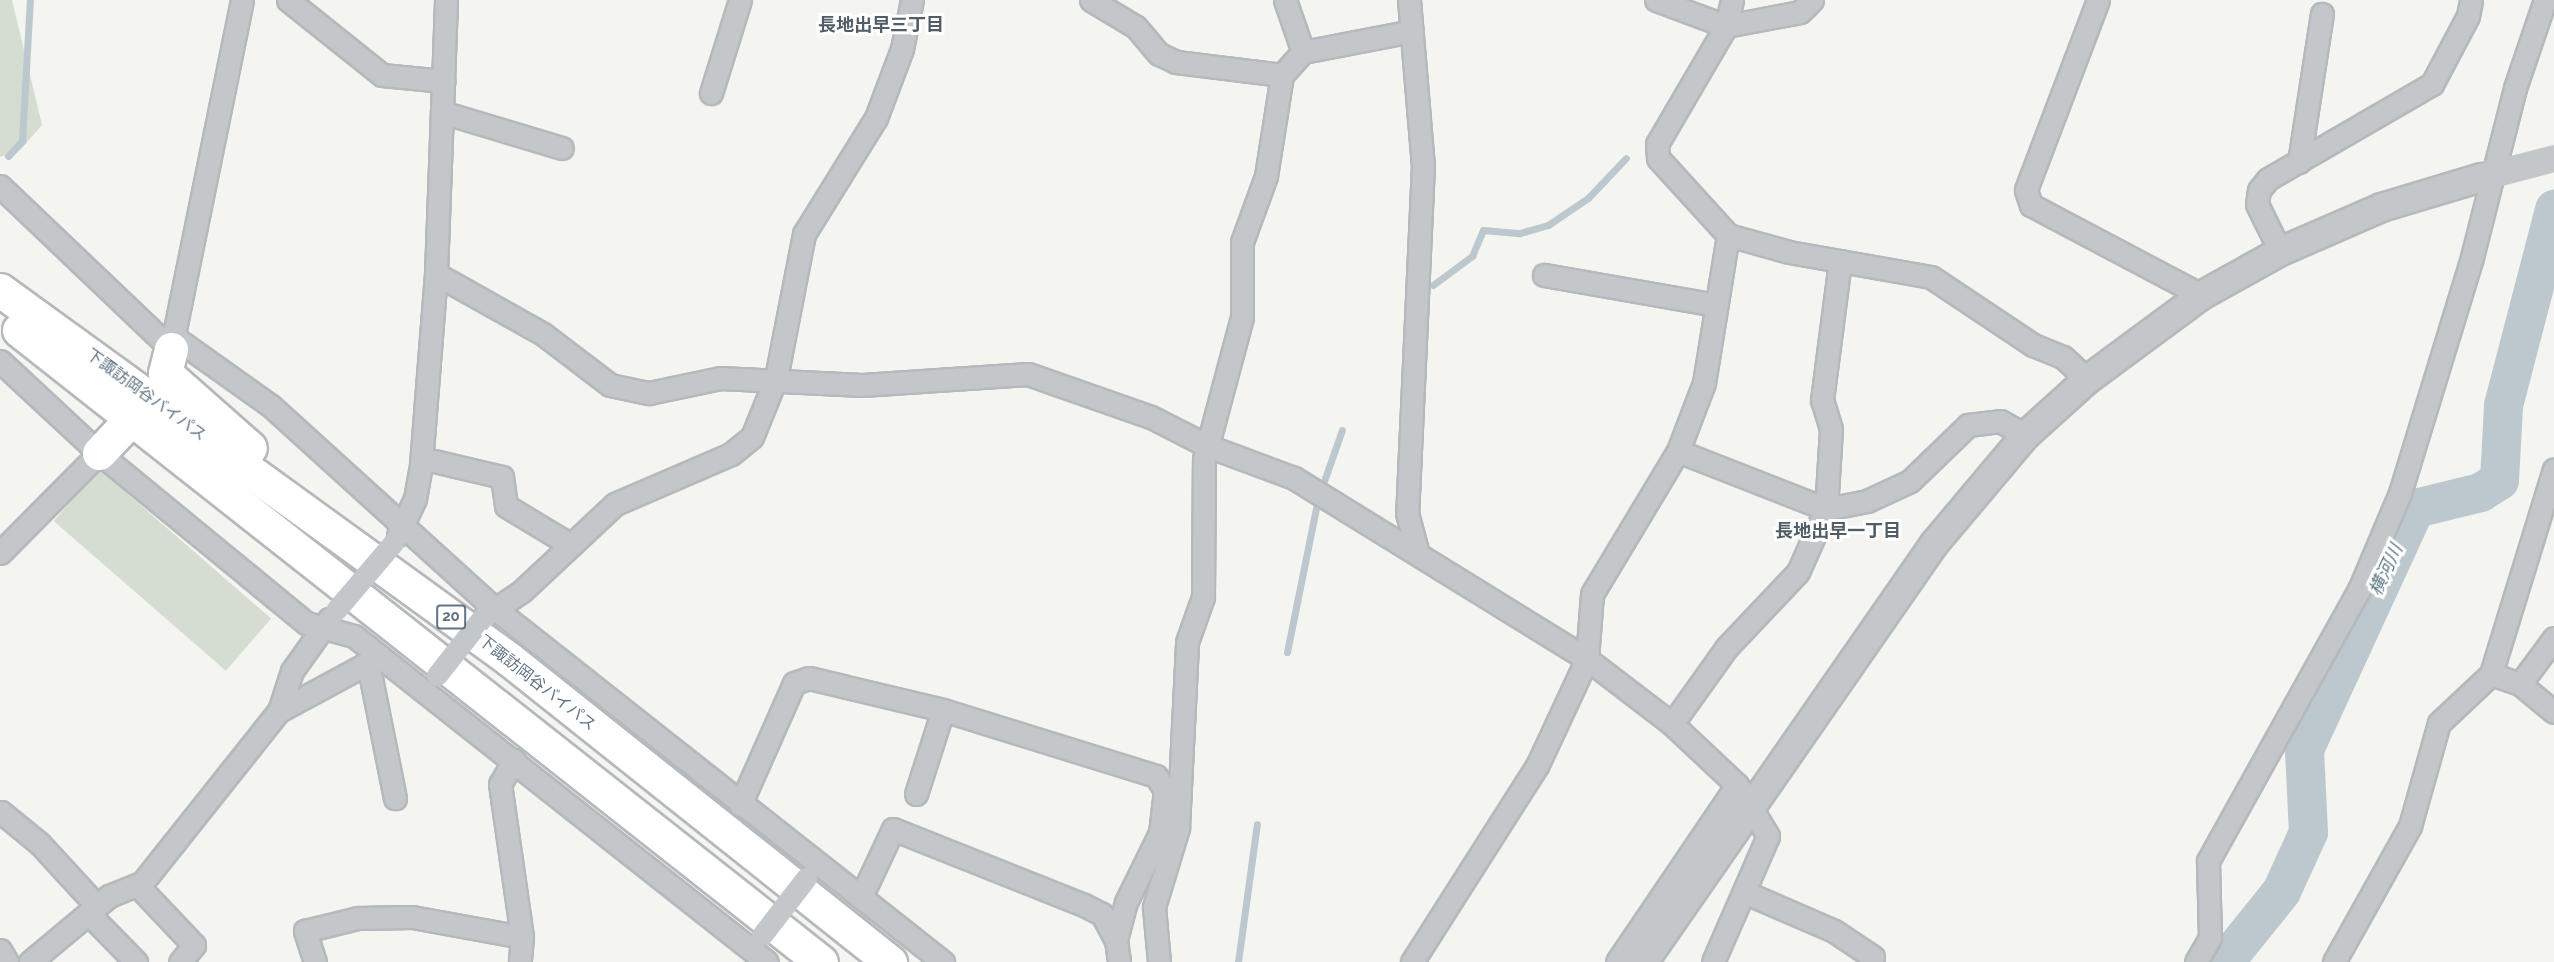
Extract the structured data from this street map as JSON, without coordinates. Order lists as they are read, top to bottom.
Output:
{
  "streets": {
    "highway": ["下諏訪岡谷バイパス", "20"]
  },
  "districts": ["長地出早三丁目", "長地出早一丁目"],
  "water": ["横河川"]
}
